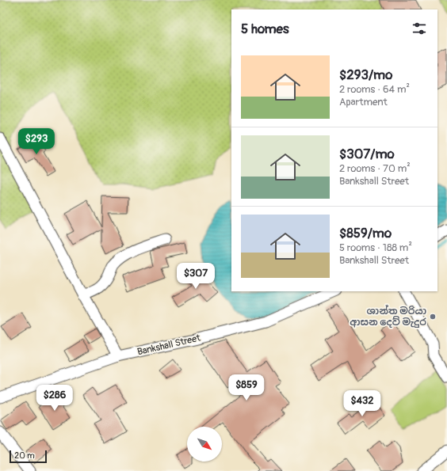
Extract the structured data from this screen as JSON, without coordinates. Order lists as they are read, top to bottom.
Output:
{
  "streets": {
    "street": ["Bankshall Street"]
  },
  "places": ["ශාන්ත මරියා ආසන දෙව් මැදුර"],
  "scale_bar": "20 m",
  "north": "bottom right",
  "page": {
    "heading": "5 homes",
    "list": [
      {
        "name": "$293/mo",
        "note": "2 rooms · 64 m² · Apartment"
      },
      {
        "name": "$307/mo",
        "note": "2 rooms · 70 m² · Bankshall Street"
      },
      {
        "name": "$859/mo",
        "note": "5 rooms · 188 m² · Bankshall Street"
      }
    ],
    "price": [
      "$293",
      "$307",
      "$859",
      "$286",
      "$432"
    ],
    "scale": "20 m"
  }
}
